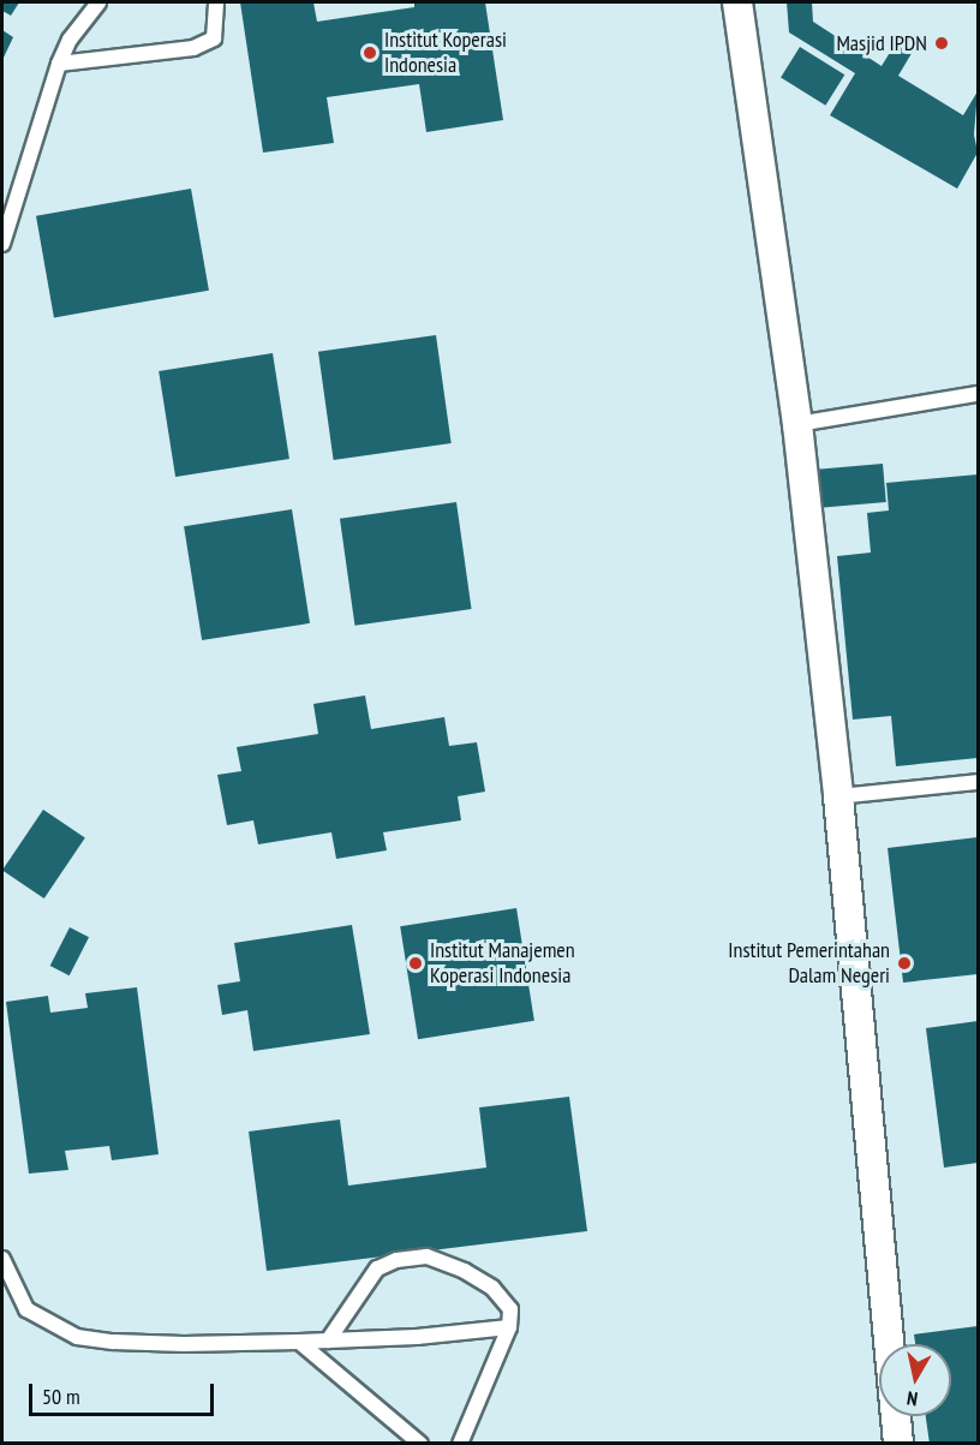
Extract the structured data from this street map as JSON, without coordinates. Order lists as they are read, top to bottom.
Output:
{
  "places": [
    "Masjid IPDN",
    "Institut Koperasi Indonesia",
    "Institut Manajemen Koperasi Indonesia",
    "Institut Pemerintahan Dalam Negeri"
  ],
  "scale_bar": "50 m",
  "north": "bottom"
}
